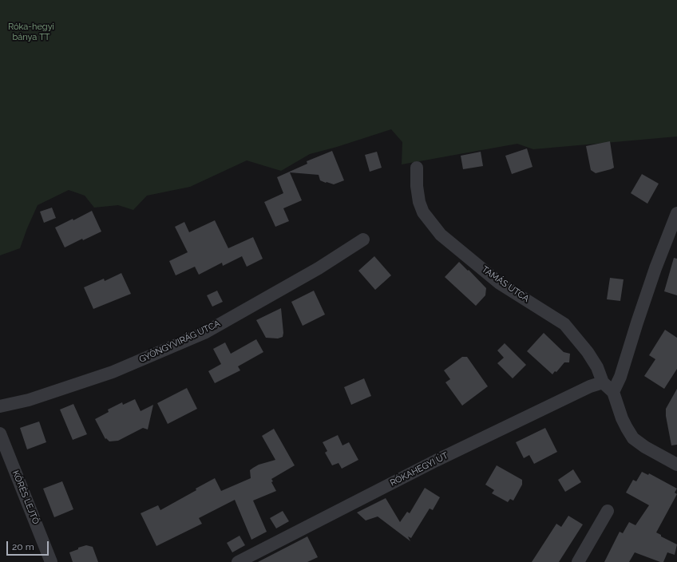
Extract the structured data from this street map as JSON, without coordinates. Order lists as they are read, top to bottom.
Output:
{
  "streets": {
    "street": [
      "TAMÁS UTCA",
      "GYÖNGYVIRÁG UTCA",
      "RÓKAHEGYI ÚT",
      "KŐRÉS LEJTŐ"
    ]
  },
  "crossings": [
    ["TAMÁS UTCA", "RÓKAHEGYI ÚT"]
  ],
  "parks": ["Róka-hegyi bánya TT"],
  "scale_bar": "20 m"
}
